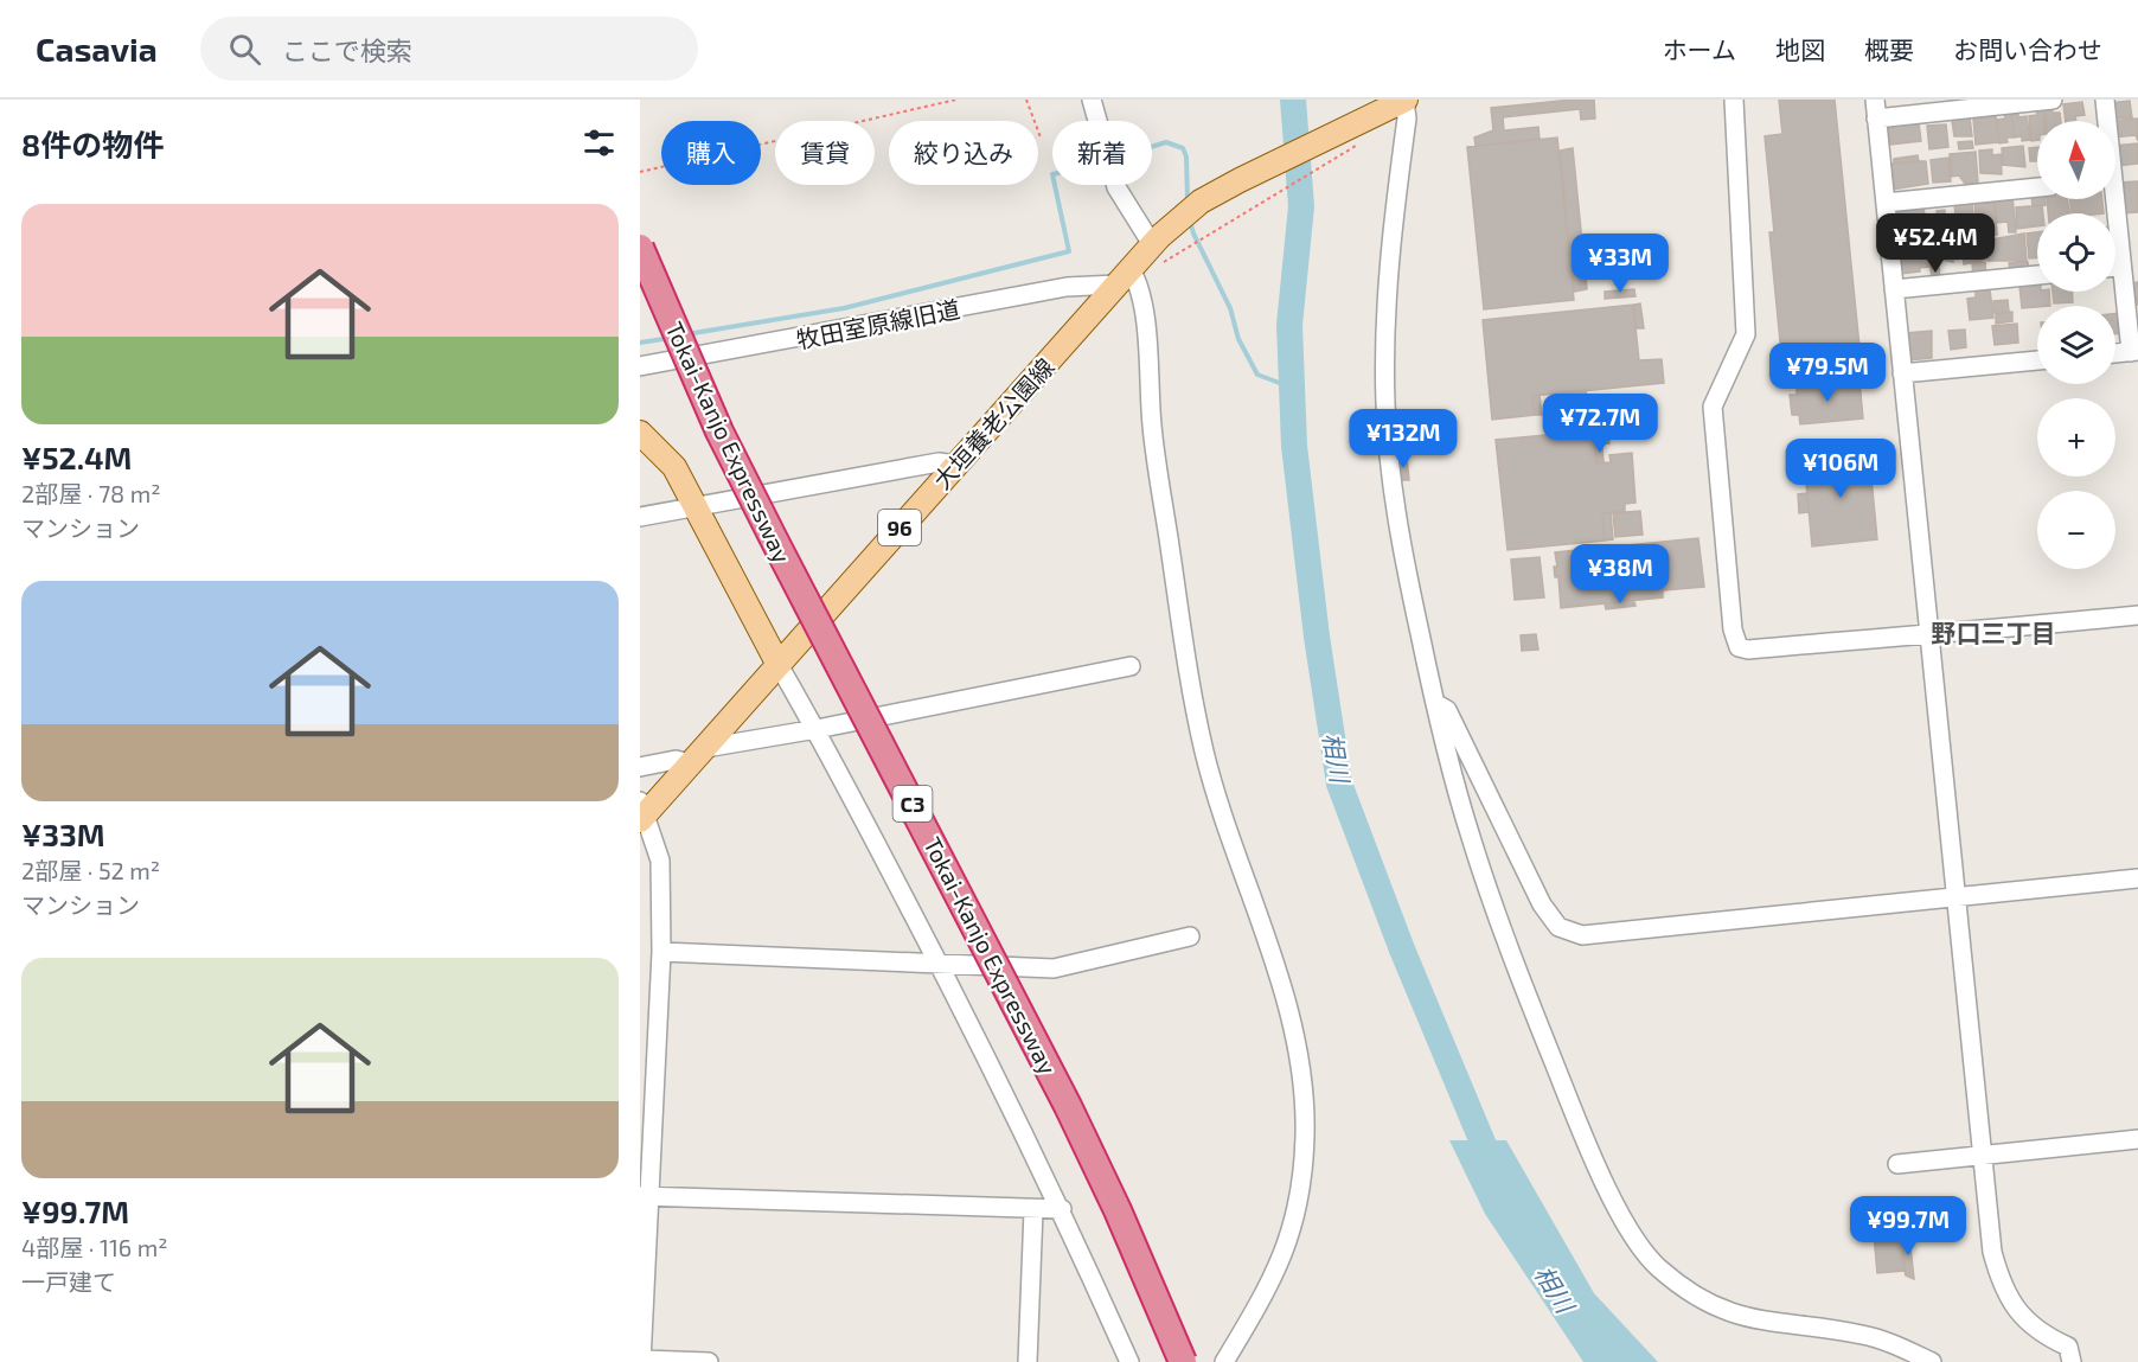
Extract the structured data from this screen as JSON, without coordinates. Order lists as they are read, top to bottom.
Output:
{
  "streets": {
    "highway": ["Tokai-Kanjo Expressway", "C3"],
    "main road": ["大垣養老公園線", "96"],
    "street": ["牧田室原線旧道"]
  },
  "crossings": [
    ["牧田室原線旧道", "大垣養老公園線"]
  ],
  "districts": ["野口三丁目"],
  "water": ["相川"],
  "north": "top",
  "page": {
    "header": "Casavia",
    "search": "ここで検索",
    "nav": [
      "ホーム",
      "地図",
      "概要",
      "お問い合わせ"
    ],
    "heading": "8件の物件",
    "map_buttons": ["+", "−"],
    "chip": [
      "購入",
      "賃貸",
      "絞り込み",
      "新着"
    ],
    "list": [
      {
        "name": "¥52.4M",
        "note": "2部屋 · 78 m² · マンション"
      },
      {
        "name": "¥33M",
        "note": "2部屋 · 52 m² · マンション"
      },
      {
        "name": "¥99.7M",
        "note": "4部屋 · 116 m² · 一戸建て"
      }
    ],
    "price": [
      "¥52.4M",
      "¥33M",
      "¥79.5M",
      "¥72.7M",
      "¥132M",
      "¥106M",
      "¥38M",
      "¥99.7M"
    ]
  }
}
